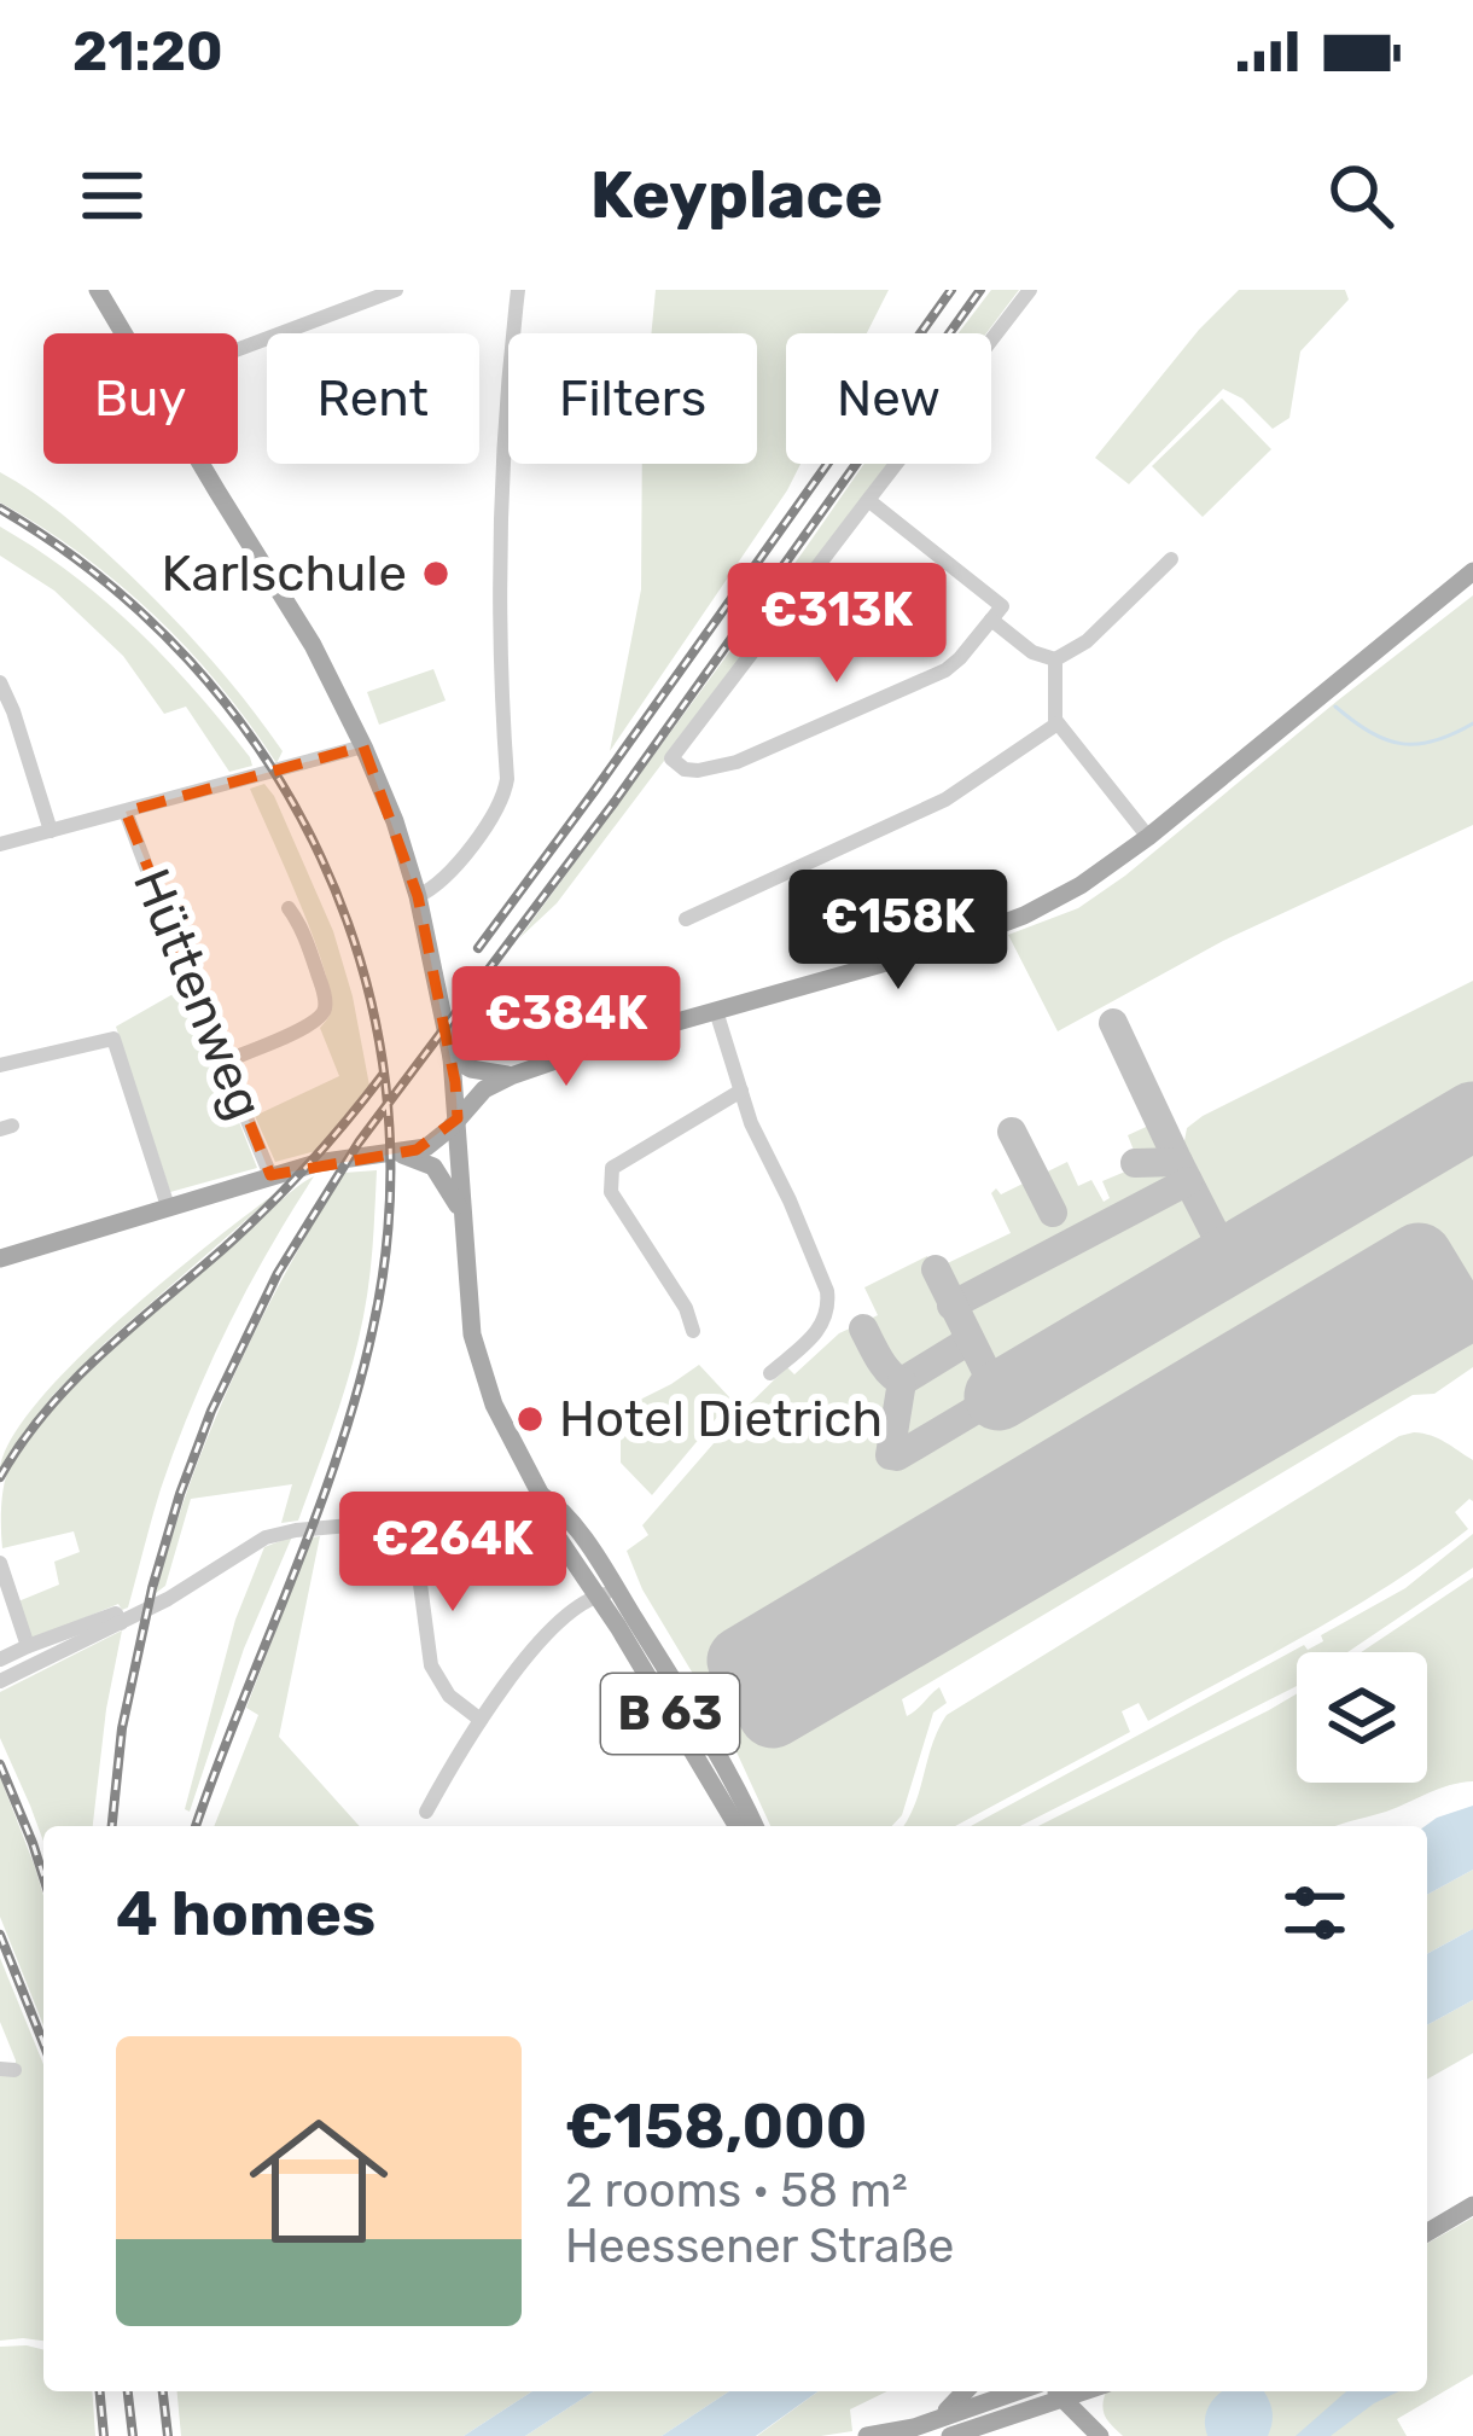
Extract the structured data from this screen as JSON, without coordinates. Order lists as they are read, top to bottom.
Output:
{
  "streets": {
    "main road": ["B 63"],
    "street": ["Hüttenweg"]
  },
  "places": ["Karlschule", "Hotel Dietrich"],
  "page": {
    "status": "21:20",
    "header": "Keyplace",
    "chip": [
      "Buy",
      "Rent",
      "Filters",
      "New"
    ],
    "price": [
      "€313K",
      "€158K",
      "€384K",
      "€264K"
    ],
    "heading": "4 homes",
    "list": [
      {
        "name": "€158,000",
        "note": "2 rooms · 58 m² · Heessener Straße"
      }
    ]
  }
}
